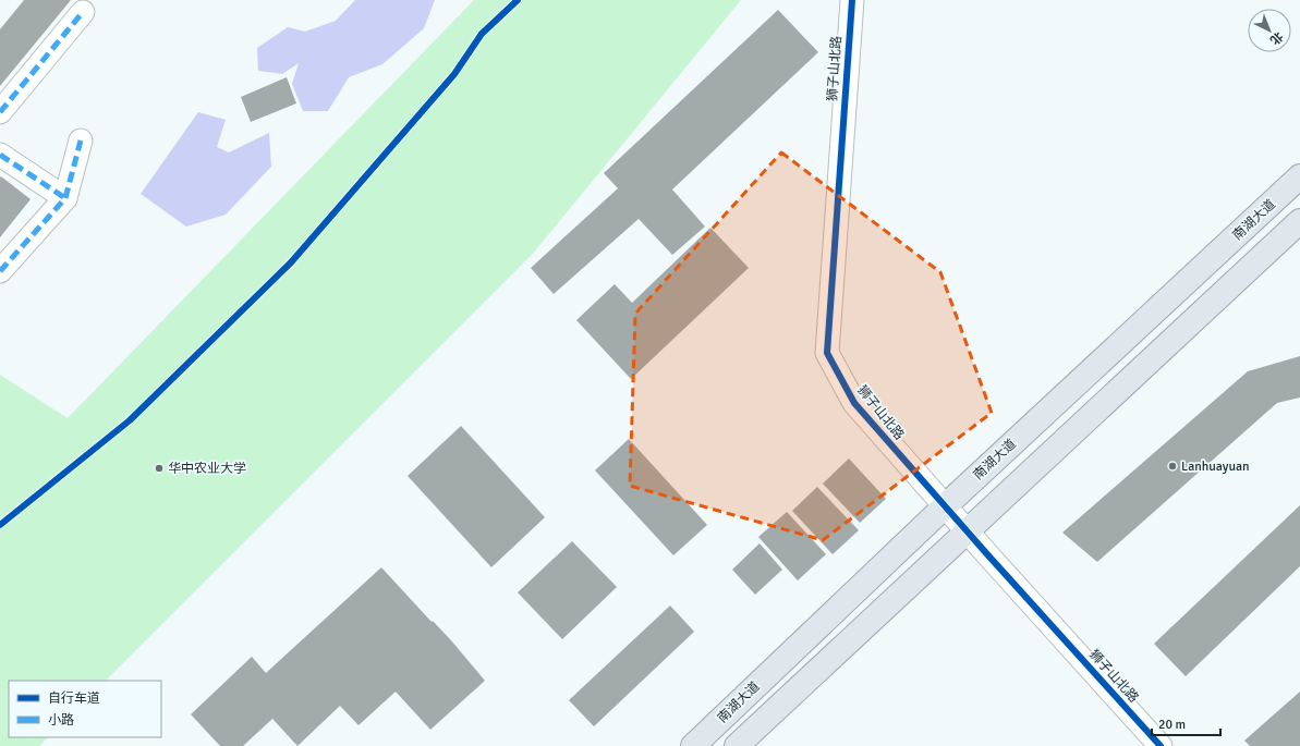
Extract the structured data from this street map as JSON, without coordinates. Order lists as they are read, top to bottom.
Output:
{
  "streets": {
    "main road": ["南湖大道"],
    "street": ["狮子山北路"]
  },
  "crossings": [
    ["狮子山北路", "南湖大道"]
  ],
  "places": ["Lanhuayuan", "华中农业大学"],
  "legend": ["自行车道", "小路"],
  "scale_bar": "20 m",
  "north": "bottom right"
}
